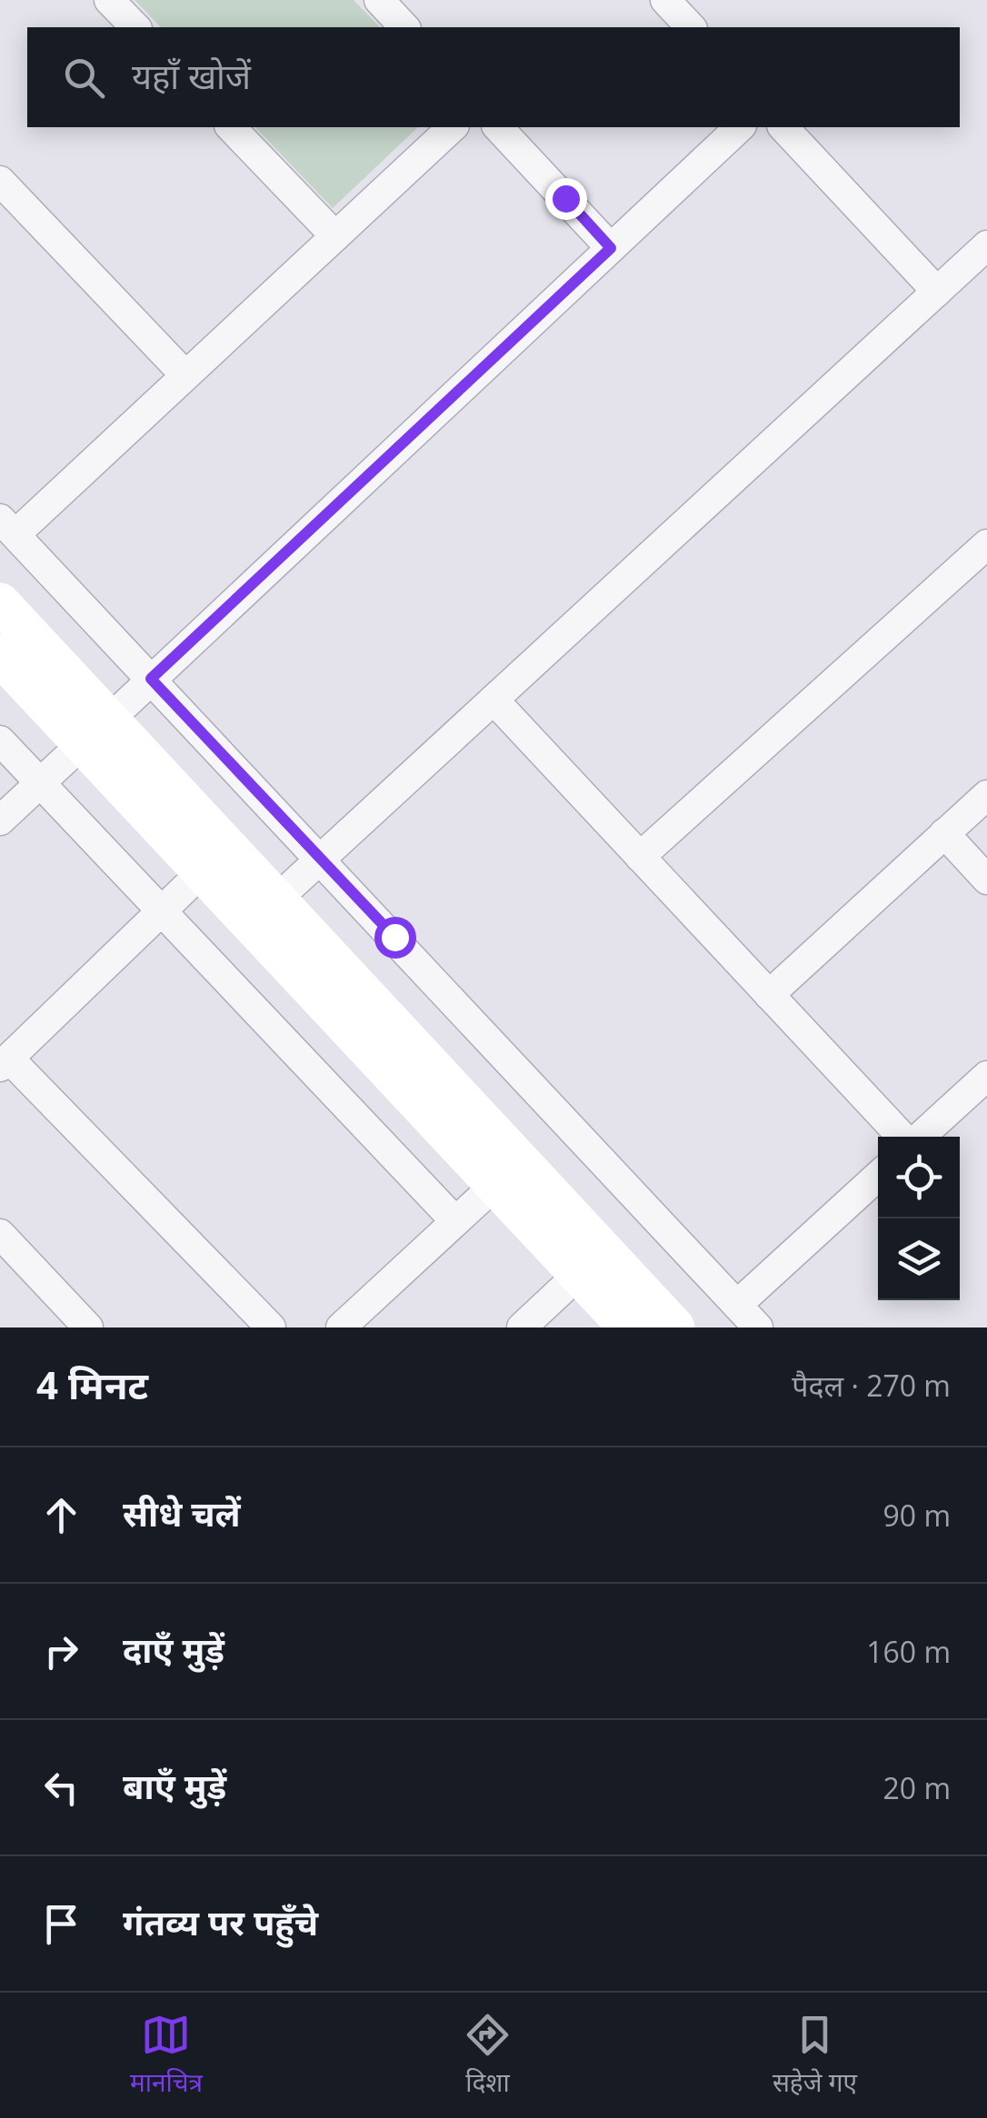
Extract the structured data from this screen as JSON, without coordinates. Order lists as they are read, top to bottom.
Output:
{
  "page": {
    "search": "यहाँ खोजें",
    "heading": ["4 मिनट", "पैदल · 270 m"],
    "list": [
      ["सीधे चलें", "90 m"],
      ["दाएँ मुड़ें", "160 m"],
      ["बाएँ मुड़ें", "20 m"],
      "गंतव्य पर पहुँचे"
    ],
    "nav": ["मानचित्र", "दिशा", "सहेजे गए"]
  }
}
